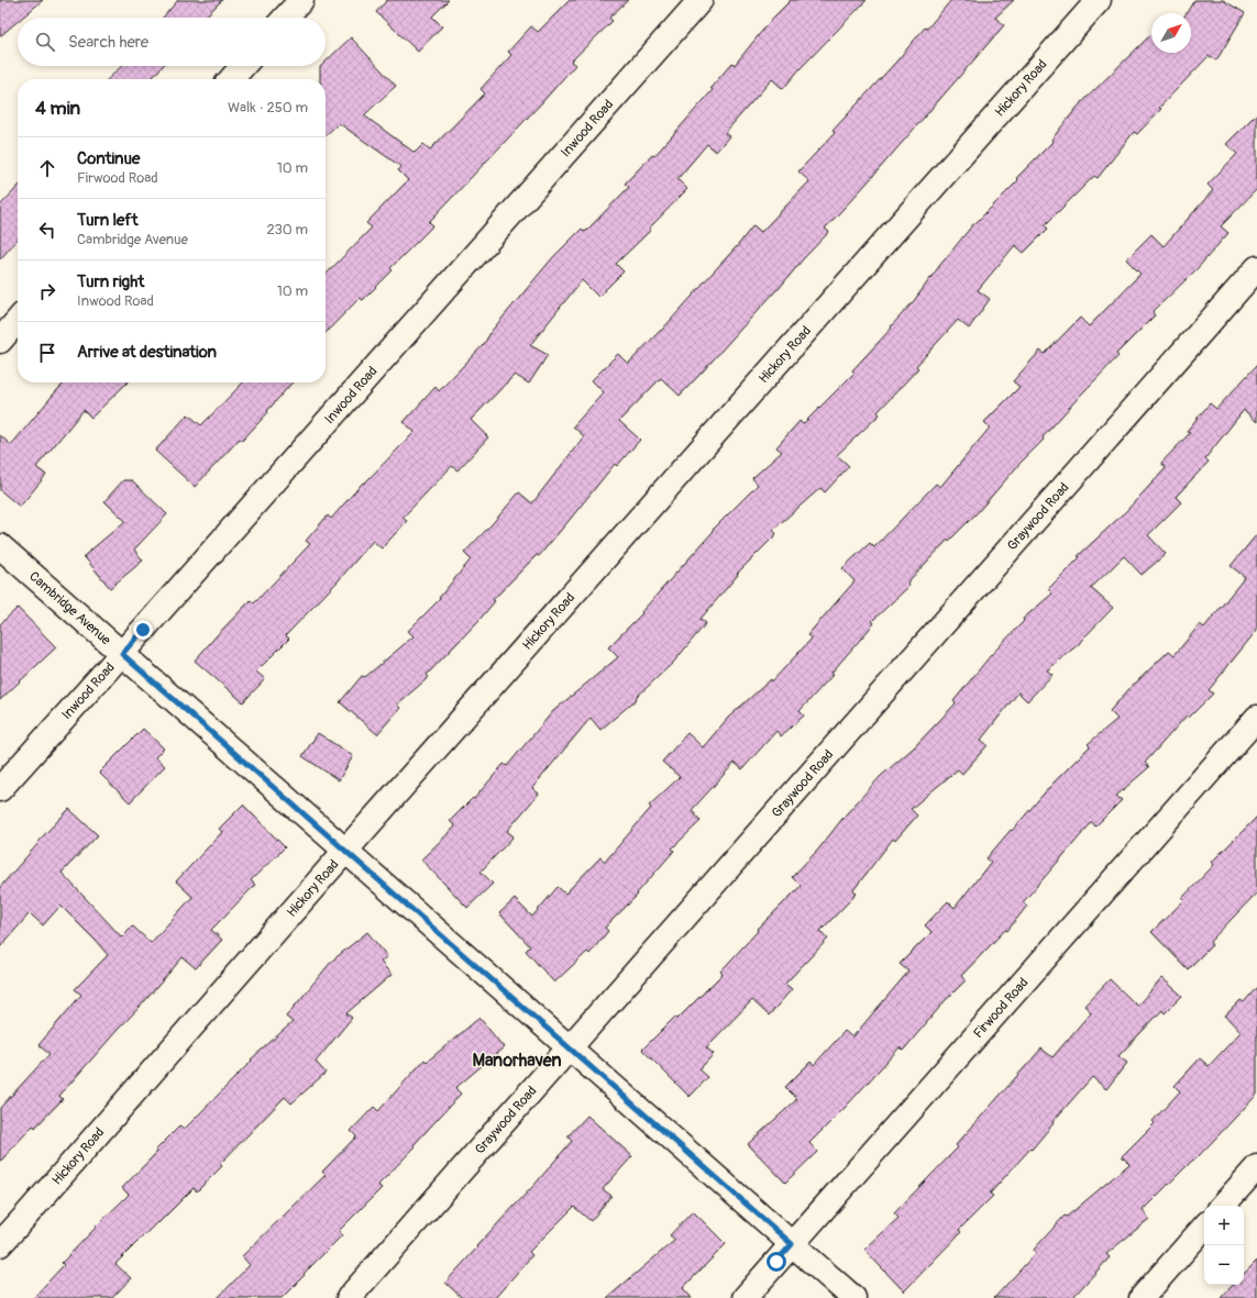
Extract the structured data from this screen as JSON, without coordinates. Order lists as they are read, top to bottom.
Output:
{
  "streets": {
    "street": [
      "Hickory Road",
      "Inwood Road",
      "Graywood Road",
      "Cambridge Avenue",
      "Firwood Road"
    ]
  },
  "crossings": [
    ["Hickory Road", "Cambridge Avenue"],
    ["Inwood Road", "Cambridge Avenue"],
    ["Graywood Road", "Cambridge Avenue"],
    ["Cambridge Avenue", "Firwood Road"]
  ],
  "districts": ["Manorhaven"],
  "north": "top right",
  "page": {
    "search": "Search here",
    "heading": ["4 min", "Walk · 250 m"],
    "list": [
      ["Continue", "Firwood Road", "10 m"],
      ["Turn left", "Cambridge Avenue", "230 m"],
      ["Turn right", "Inwood Road", "10 m"],
      "Arrive at destination"
    ],
    "map_buttons": ["+", "−"]
  }
}
